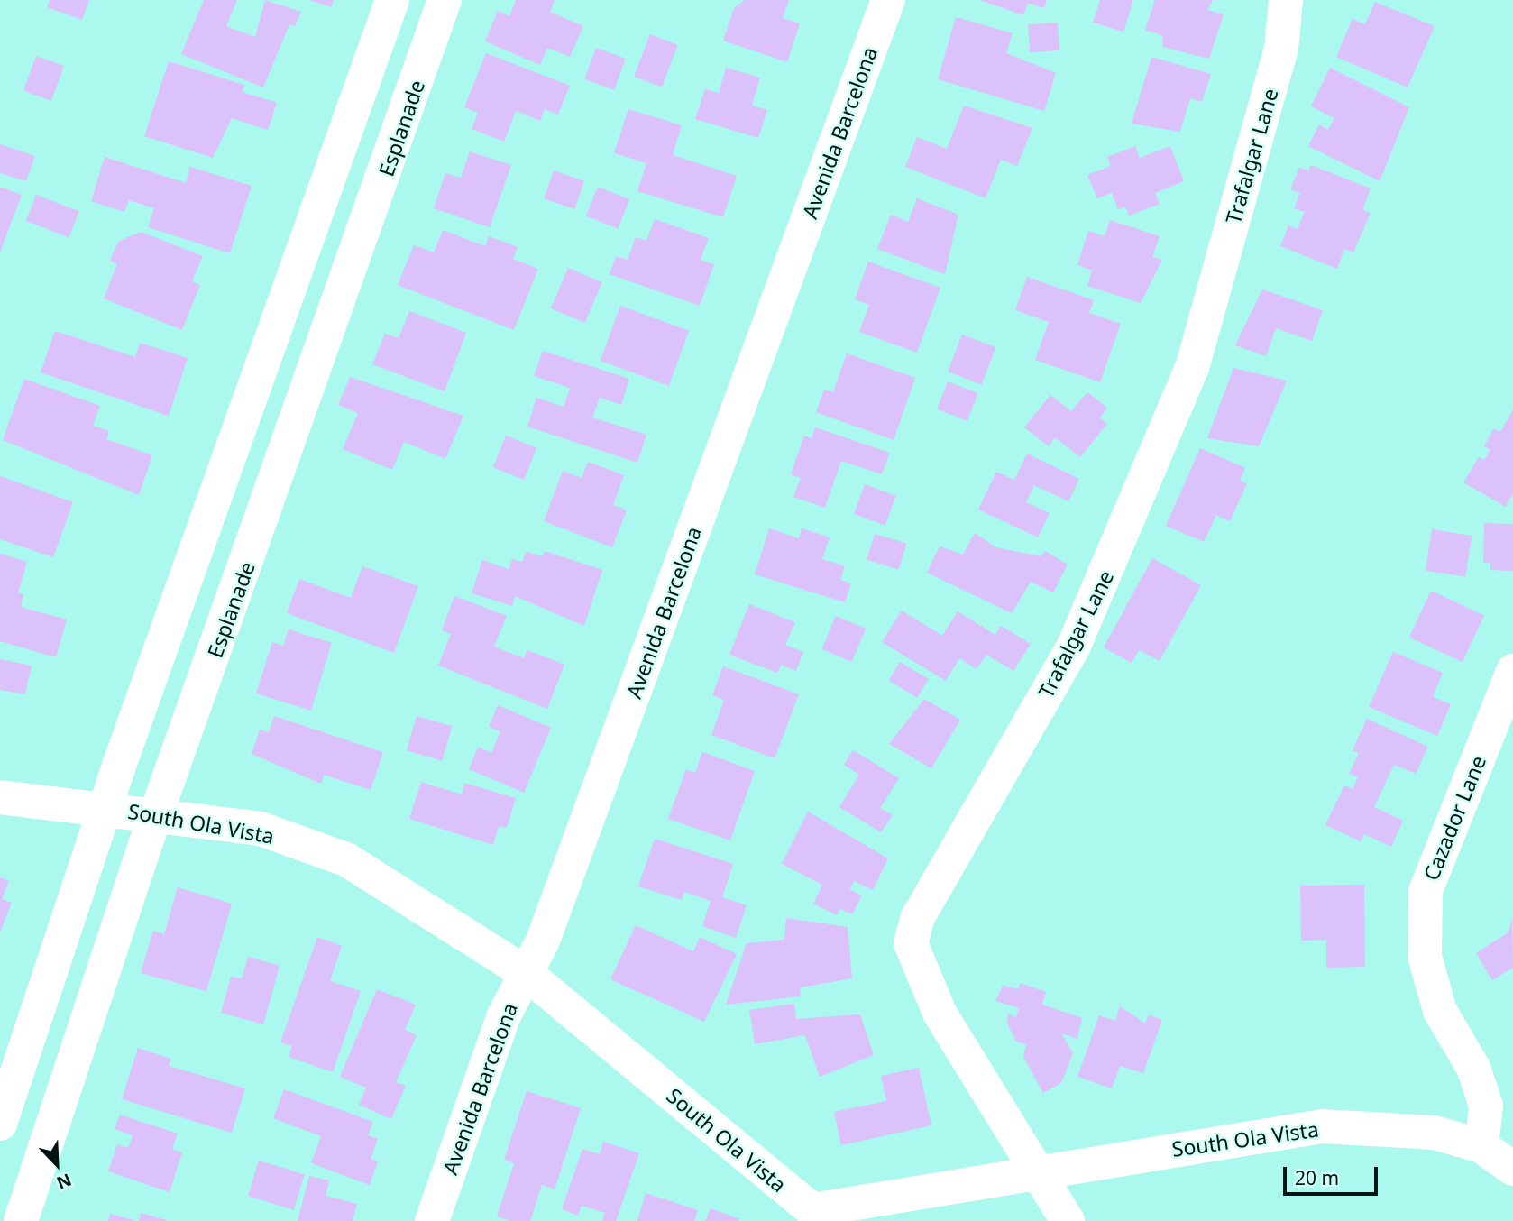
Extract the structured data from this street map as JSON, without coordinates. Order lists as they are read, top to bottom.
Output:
{
  "streets": {
    "street": [
      "Esplanade",
      "Avenida Barcelona",
      "Trafalgar Lane",
      "Cazador Lane",
      "South Ola Vista"
    ]
  },
  "crossings": [
    ["Esplanade", "South Ola Vista"],
    ["Avenida Barcelona", "South Ola Vista"],
    ["Trafalgar Lane", "South Ola Vista"],
    ["Cazador Lane", "South Ola Vista"]
  ],
  "scale_bar": "20 m",
  "north": "bottom right"
}
